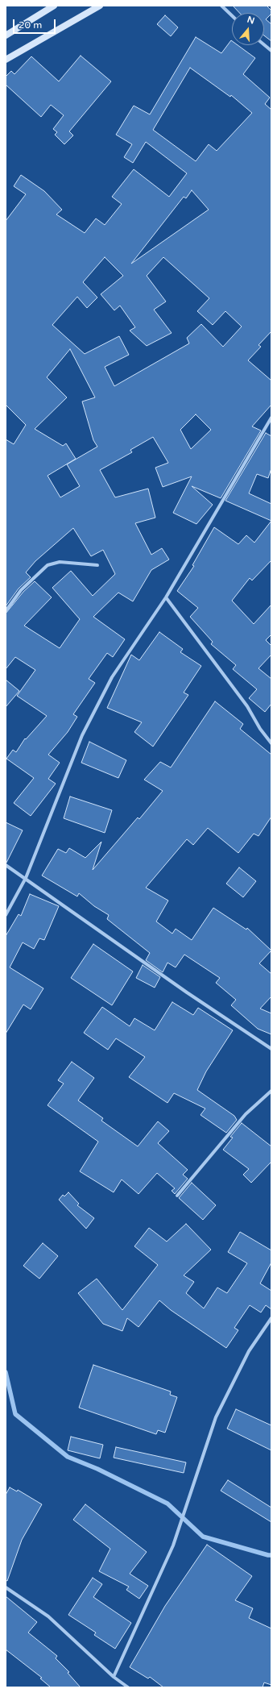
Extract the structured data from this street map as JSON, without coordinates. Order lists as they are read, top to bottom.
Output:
{
  "scale_bar": "20 m",
  "north": "top"
}
